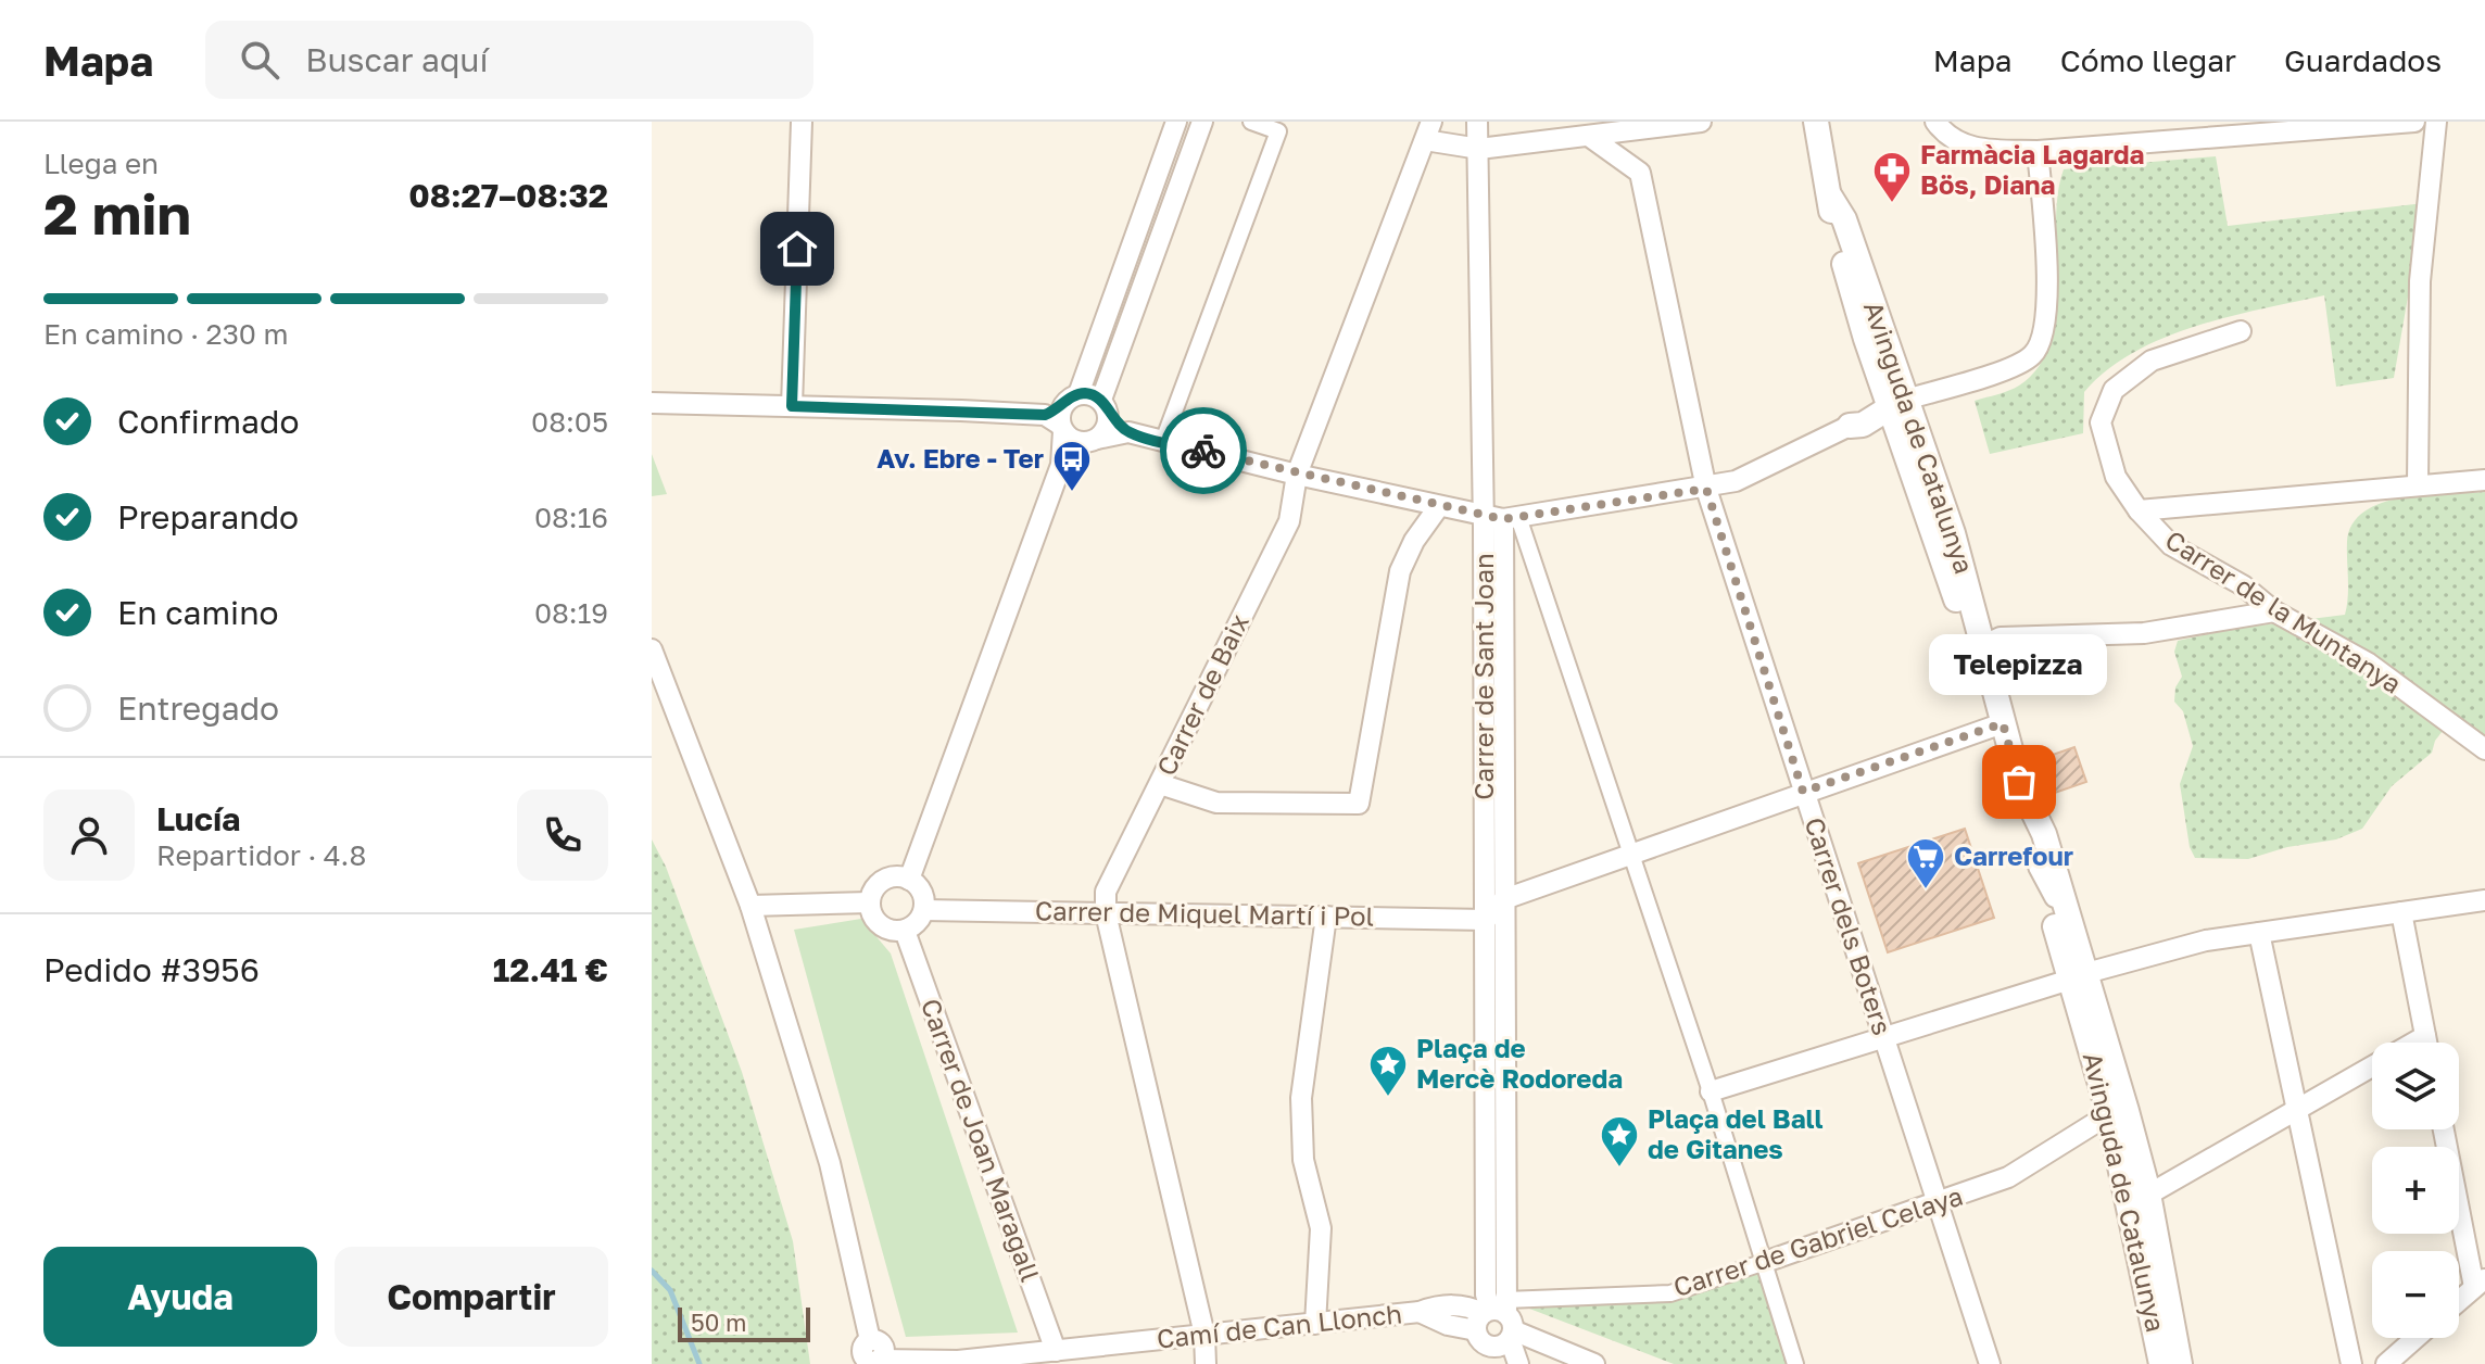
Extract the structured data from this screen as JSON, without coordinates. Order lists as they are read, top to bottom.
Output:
{
  "streets": {
    "street": [
      "Avinguda de Catalunya",
      "Carrer de la Muntanya",
      "Carrer de Sant Joan",
      "Carrer de Baix",
      "Carrer de Miquel Martí i Pol",
      "Carrer dels Boters",
      "Carrer de Joan Maragall",
      "Carrer de Gabriel Celaya",
      "Camí de Can Llonch"
    ]
  },
  "crossings": [
    ["Avinguda de Catalunya", "Carrer de Gabriel Celaya"],
    ["Carrer de Sant Joan", "Carrer de Miquel Martí i Pol"],
    ["Carrer de Sant Joan", "Carrer de Gabriel Celaya"],
    ["Carrer de Sant Joan", "Camí de Can Llonch"],
    ["Carrer de Baix", "Carrer de Miquel Martí i Pol"],
    ["Carrer de Miquel Martí i Pol", "Carrer de Joan Maragall"],
    ["Carrer dels Boters", "Carrer de Gabriel Celaya"],
    ["Carrer de Joan Maragall", "Camí de Can Llonch"],
    ["Carrer de Gabriel Celaya", "Camí de Can Llonch"]
  ],
  "places": {
    "pharmacy": ["Farmàcia Lagarda Bös, Diana"],
    "bus stop": ["Av. Ebre - Ter"],
    "other": ["Telepizza"],
    "supermarket": ["Carrefour"],
    "place": ["Plaça de Mercè Rodoreda", "Plaça del Ball de Gitanes"]
  },
  "scale_bar": "50 m",
  "page": {
    "header": "Mapa",
    "search": "Buscar aquí",
    "nav": ["Mapa", "Cómo llegar", "Guardados"],
    "heading": ["2 min", "Llega en", "08:27–08:32"],
    "panel": [
      "Lucía",
      "Repartidor · 4.8",
      "Pedido #3956",
      "12.41 €"
    ],
    "bar": "En camino · 230 m",
    "list": [
      ["Confirmado", "08:05"],
      ["Preparando", "08:16"],
      ["En camino", "08:19"],
      "Entregado"
    ],
    "bubble": "Telepizza",
    "map_buttons": ["+", "−"],
    "buttons": ["Ayuda", "Compartir"],
    "scale": "50 m"
  }
}
